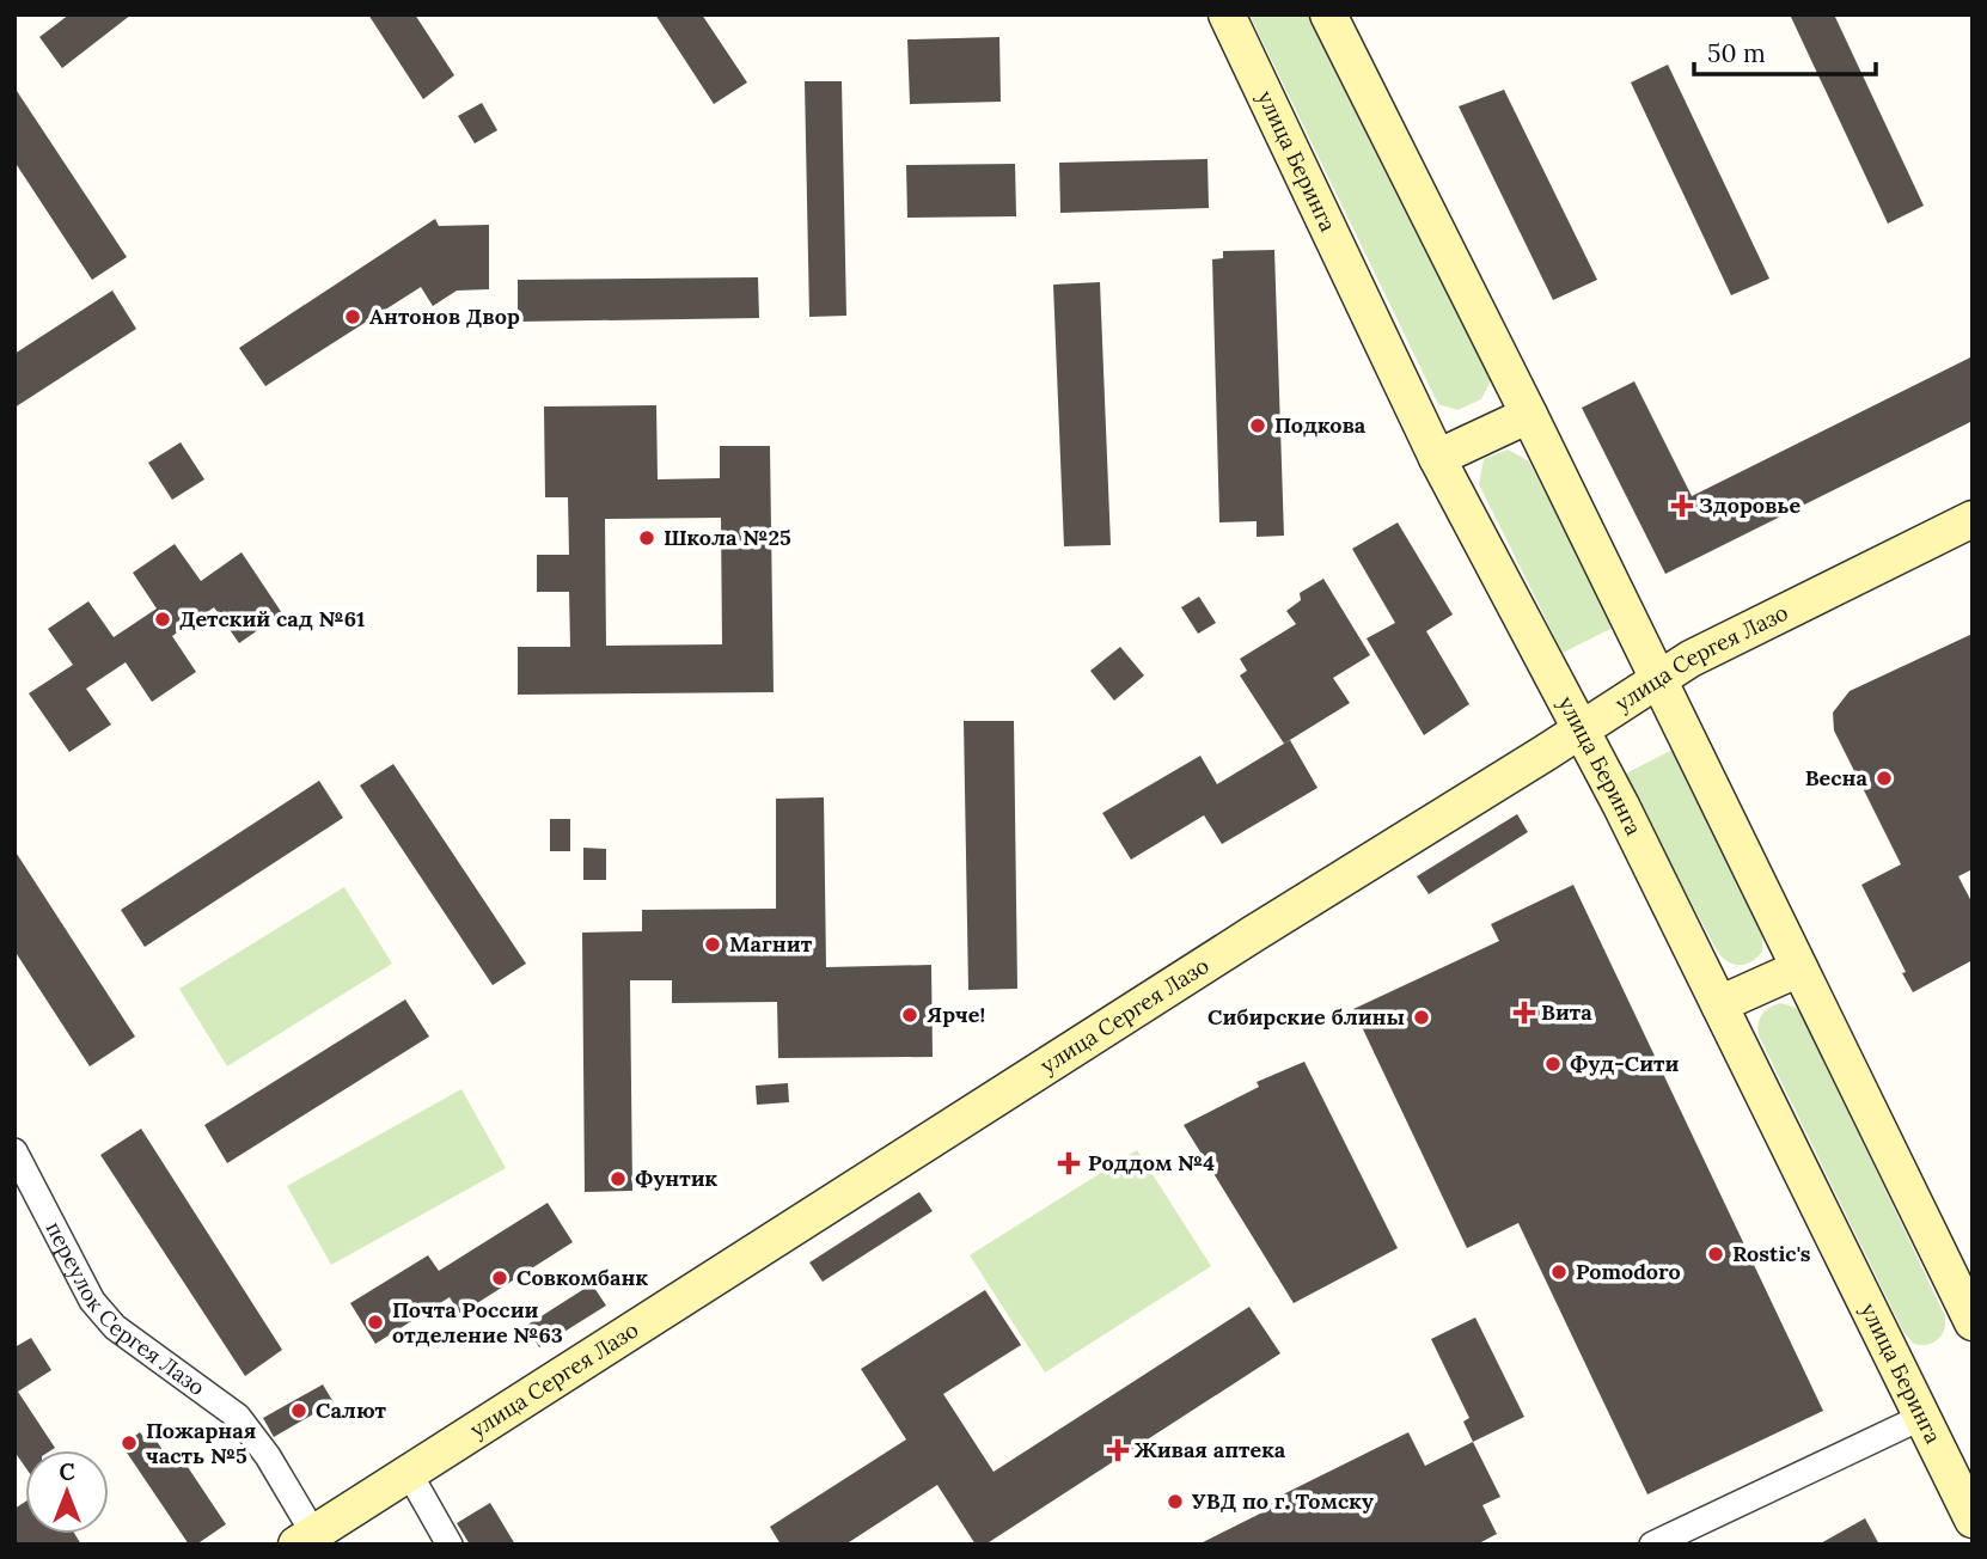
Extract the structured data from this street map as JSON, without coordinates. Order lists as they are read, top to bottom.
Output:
{
  "streets": {
    "street": ["улица Беринга", "улица Сергея Лазо", "переулок Сергея Лазо"]
  },
  "crossings": [
    ["улица Беринга", "улица Сергея Лазо"],
    ["улица Сергея Лазо", "переулок Сергея Лазо"]
  ],
  "places": {
    "other": [
      "Антонов Двор",
      "Подкова",
      "Школа №25",
      "Детский сад №61",
      "Весна",
      "Магнит",
      "Ярче!",
      "Сибирские блины",
      "Фуд-Сити",
      "Фунтик",
      "Rostic's",
      "Pomodoro",
      "Совкомбанк",
      "Почта России отделение №63",
      "Салют",
      "Пожарная часть №5",
      "УВД по г. Томску"
    ],
    "health": [
      "Здоровье",
      "Вита",
      "Роддом №4",
      "Живая аптека"
    ]
  },
  "scale_bar": "50 m",
  "north": "top"
}
